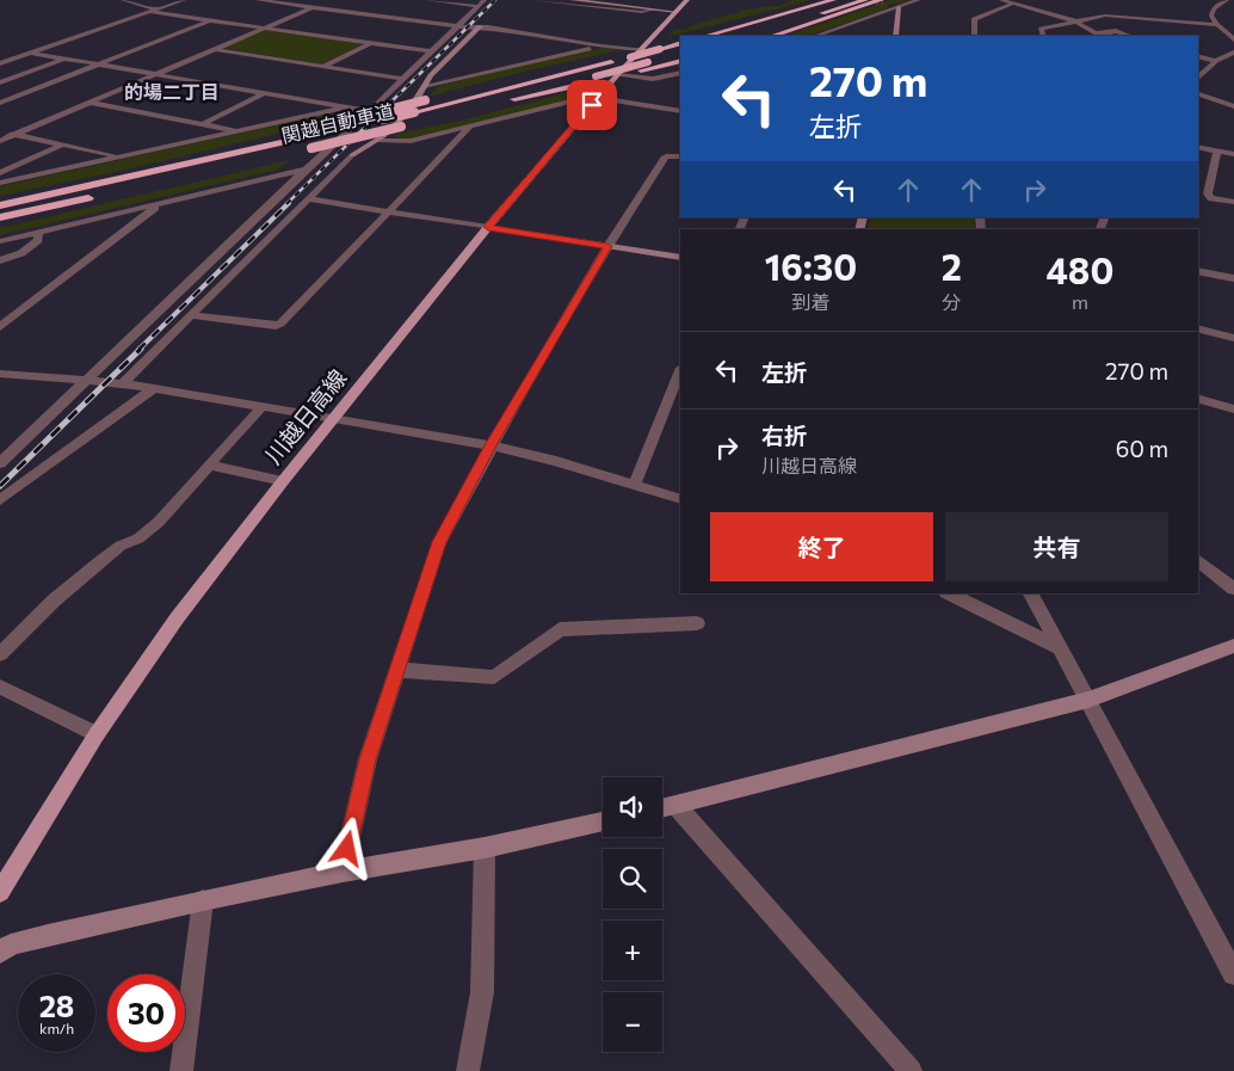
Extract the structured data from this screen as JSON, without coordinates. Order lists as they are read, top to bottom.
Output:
{
  "streets": {
    "highway": ["関越自動車道"],
    "main road": ["川越日高線"]
  },
  "crossings": [
    ["関越自動車道", "川越日高線"]
  ],
  "districts": ["的場二丁目"],
  "page": {
    "turn": ["270 m", "左折"],
    "eta": [
      "16:30",
      "到着",
      "2",
      "分",
      "480",
      "m"
    ],
    "list": [
      {
        "name": "左折",
        "value": "270 m"
      },
      {
        "name": "右折",
        "note": "川越日高線",
        "value": "60 m"
      }
    ],
    "buttons": ["終了", "共有"],
    "map_buttons": ["+", "−"],
    "speed": "28 km/h",
    "limit": "30"
  }
}
